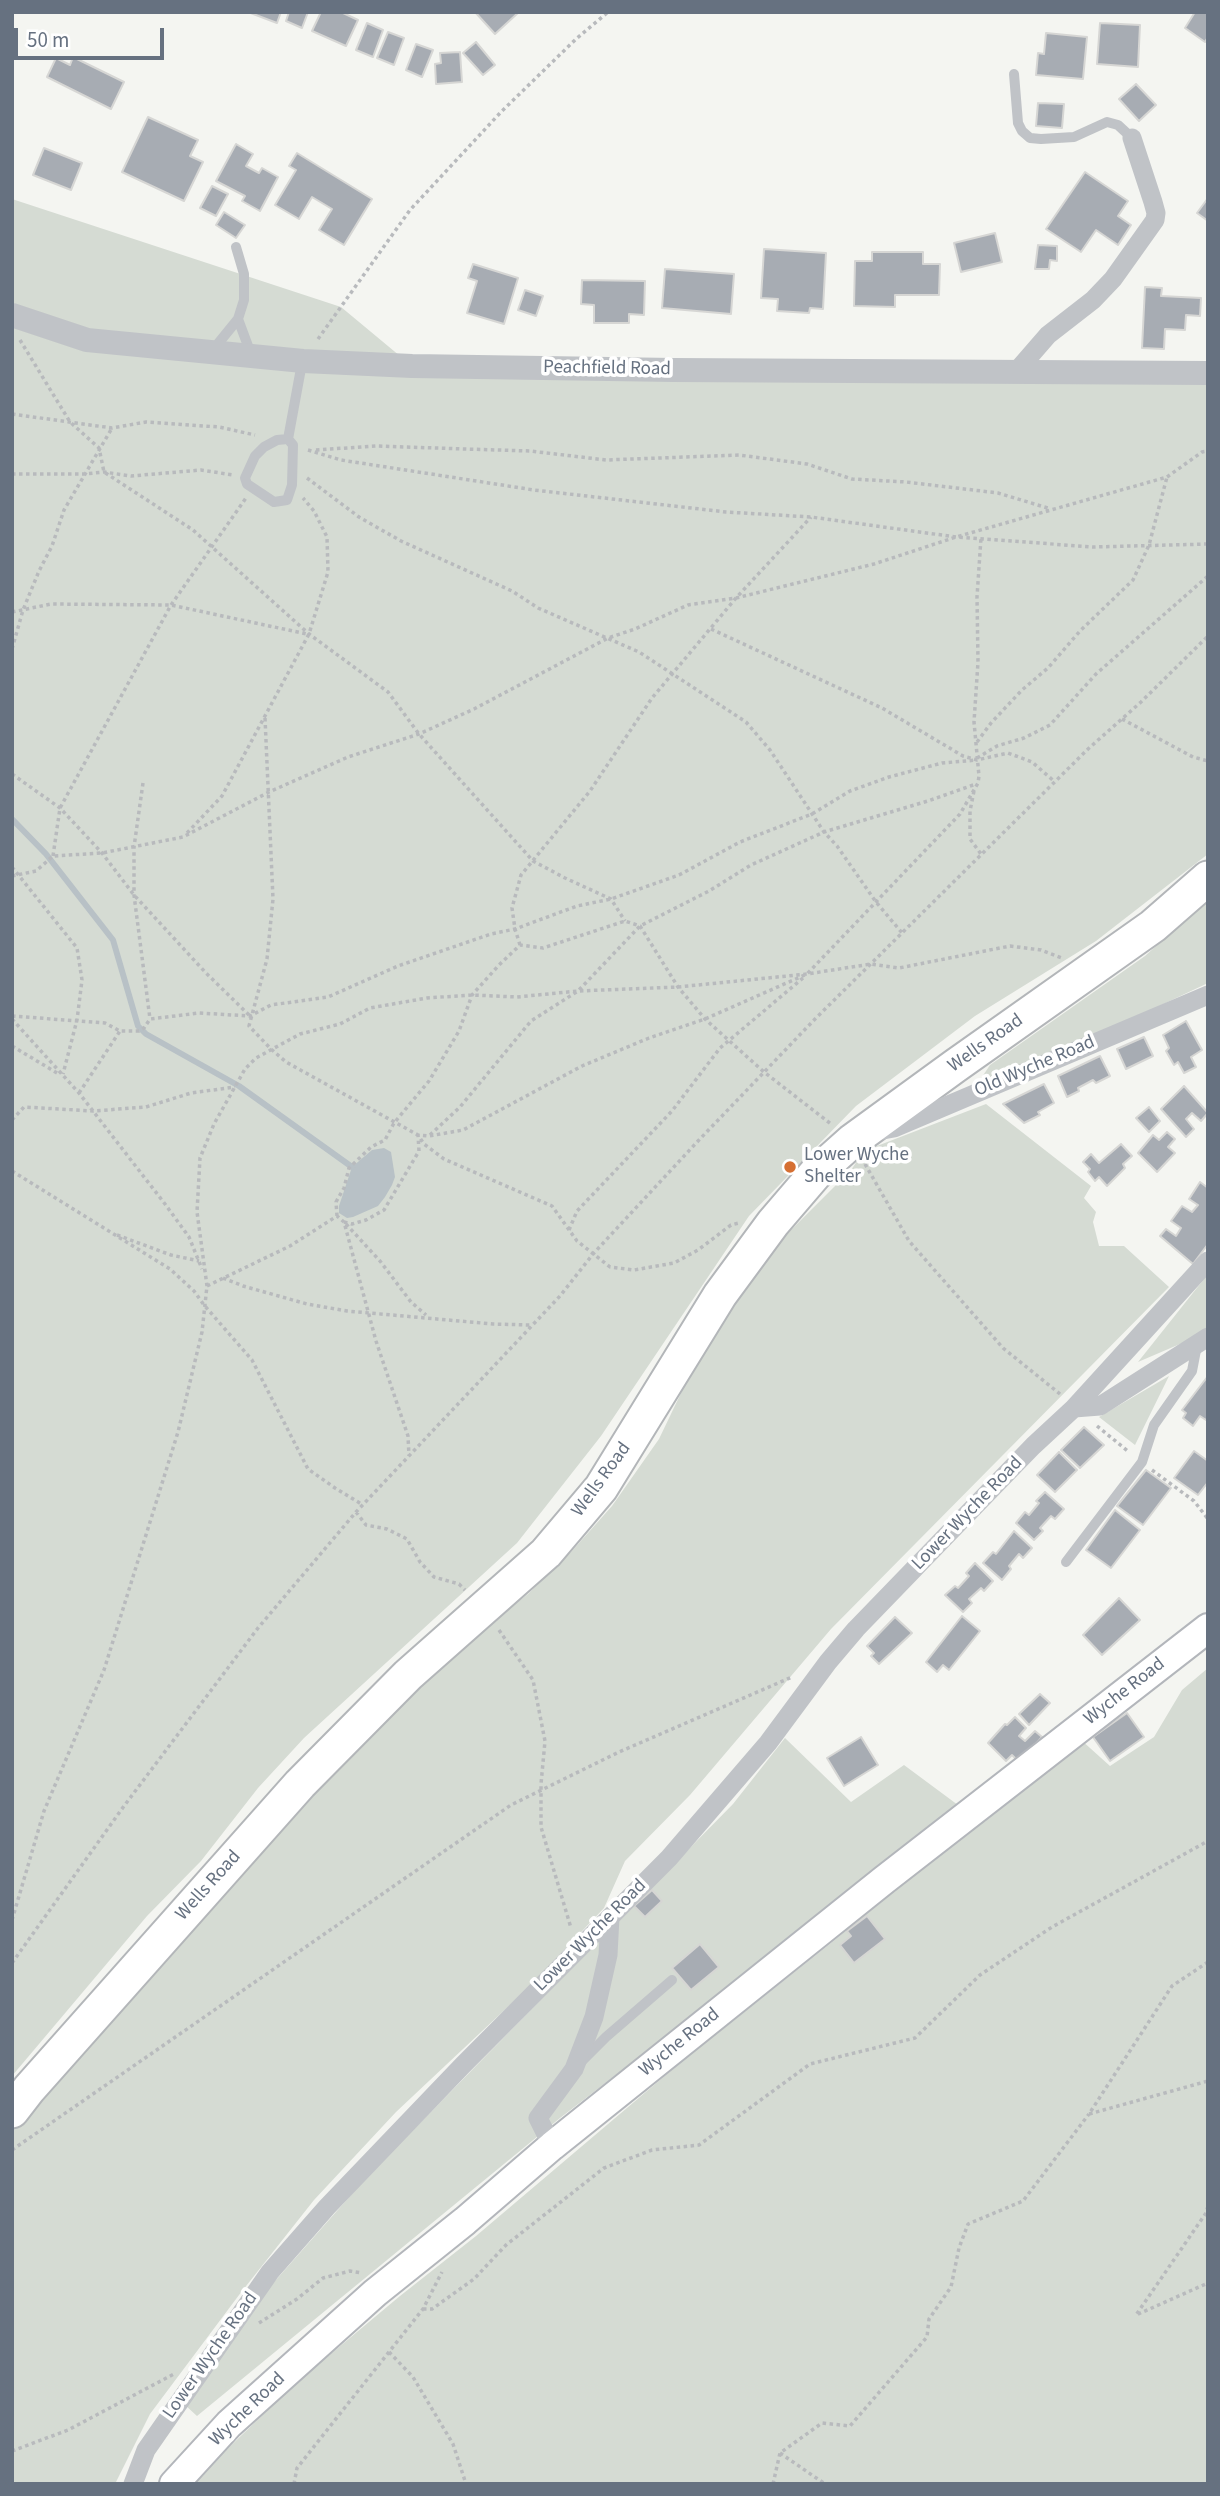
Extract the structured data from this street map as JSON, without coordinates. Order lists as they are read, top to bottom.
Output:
{
  "streets": {
    "highway": ["Wells Road"],
    "main road": ["Wyche Road"],
    "street": ["Peachfield Road", "Old Wyche Road", "Lower Wyche Road"]
  },
  "crossings": [
    ["Wells Road", "Old Wyche Road"]
  ],
  "places": ["Lower Wyche Shelter"],
  "scale_bar": "50 m"
}
